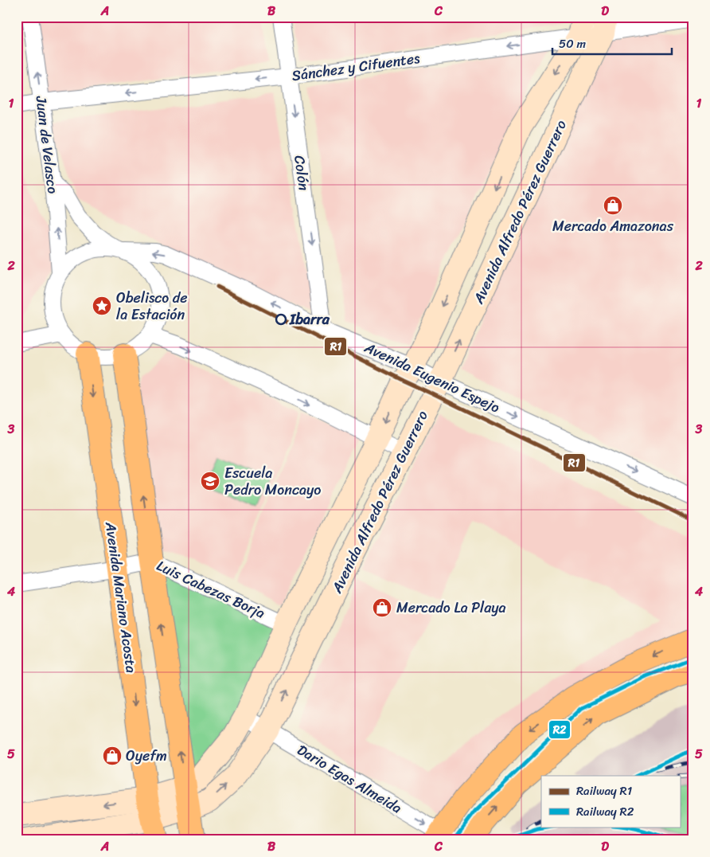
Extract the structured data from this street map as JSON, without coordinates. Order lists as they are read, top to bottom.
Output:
{
  "streets": {
    "main road": ["Avenida Mariano Acosta"],
    "street": [
      "Sánchez y Cifuentes",
      "Juan de Velasco",
      "Colón",
      "Avenida Alfredo Pérez Guerrero",
      "Avenida Eugenio Espejo",
      "Luis Cabezas Borja",
      "Dario Egas Almeida"
    ]
  },
  "crossings": [
    ["Sánchez y Cifuentes", "Juan de Velasco"],
    ["Sánchez y Cifuentes", "Colón"],
    ["Sánchez y Cifuentes", "Avenida Alfredo Pérez Guerrero"],
    ["Juan de Velasco", "Avenida Eugenio Espejo"],
    ["Juan de Velasco", "Avenida Mariano Acosta"],
    ["Colón", "Avenida Eugenio Espejo"],
    ["Avenida Alfredo Pérez Guerrero", "Avenida Eugenio Espejo"],
    ["Avenida Alfredo Pérez Guerrero", "Avenida Mariano Acosta"],
    ["Avenida Alfredo Pérez Guerrero", "Dario Egas Almeida"],
    ["Avenida Eugenio Espejo", "Avenida Mariano Acosta"],
    ["Luis Cabezas Borja", "Avenida Mariano Acosta"]
  ],
  "one_way": [
    "Sánchez y Cifuentes",
    "Juan de Velasco",
    "Colón",
    "Dario Egas Almeida"
  ],
  "places": {
    "shop": ["Mercado Amazonas", "Mercado La Playa", "Oyefm"],
    "place": ["Obelisco de la Estación"],
    "other": ["Ibarra"],
    "school or university": ["Escuela Pedro Moncayo"]
  },
  "lines": ["rail line R1", "rail line R2"],
  "legend": ["Railway R1", "Railway R2"],
  "scale_bar": "50 m",
  "grid": {
    "columns": [
      "A",
      "B",
      "C",
      "D"
    ],
    "rows": [
      "1",
      "2",
      "3",
      "4",
      "5"
    ]
  }
}
